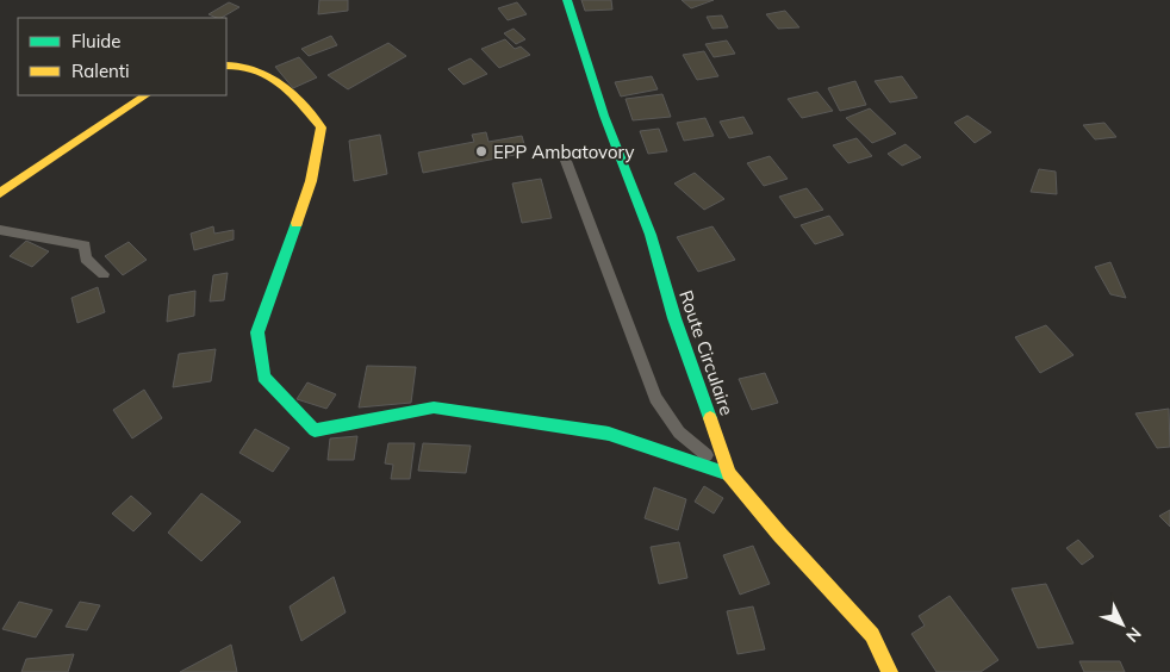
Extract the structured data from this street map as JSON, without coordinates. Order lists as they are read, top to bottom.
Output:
{
  "streets": {
    "street": ["Route Circulaire"]
  },
  "places": ["EPP Ambatovory"],
  "legend": ["Fluide", "Ralenti"],
  "north": "bottom right"
}
